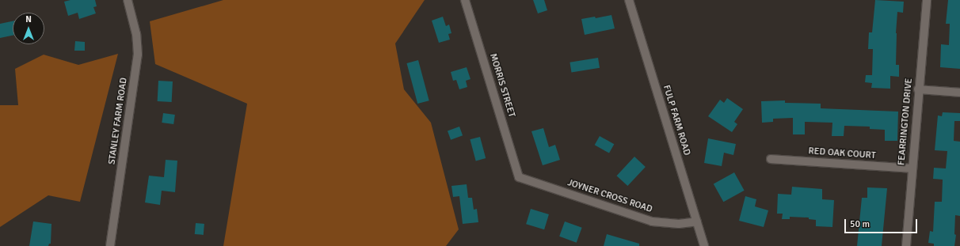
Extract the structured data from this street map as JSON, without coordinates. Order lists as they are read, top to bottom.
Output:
{
  "streets": {
    "street": [
      "MORRIS STREET",
      "FULP FARM ROAD",
      "STANLEY FARM ROAD",
      "FEARRINGTON DRIVE",
      "RED OAK COURT",
      "JOYNER CROSS ROAD"
    ]
  },
  "crossings": [
    ["MORRIS STREET", "JOYNER CROSS ROAD"],
    ["FULP FARM ROAD", "JOYNER CROSS ROAD"],
    ["FEARRINGTON DRIVE", "RED OAK COURT"]
  ],
  "scale_bar": "50 m",
  "north": "top"
}
